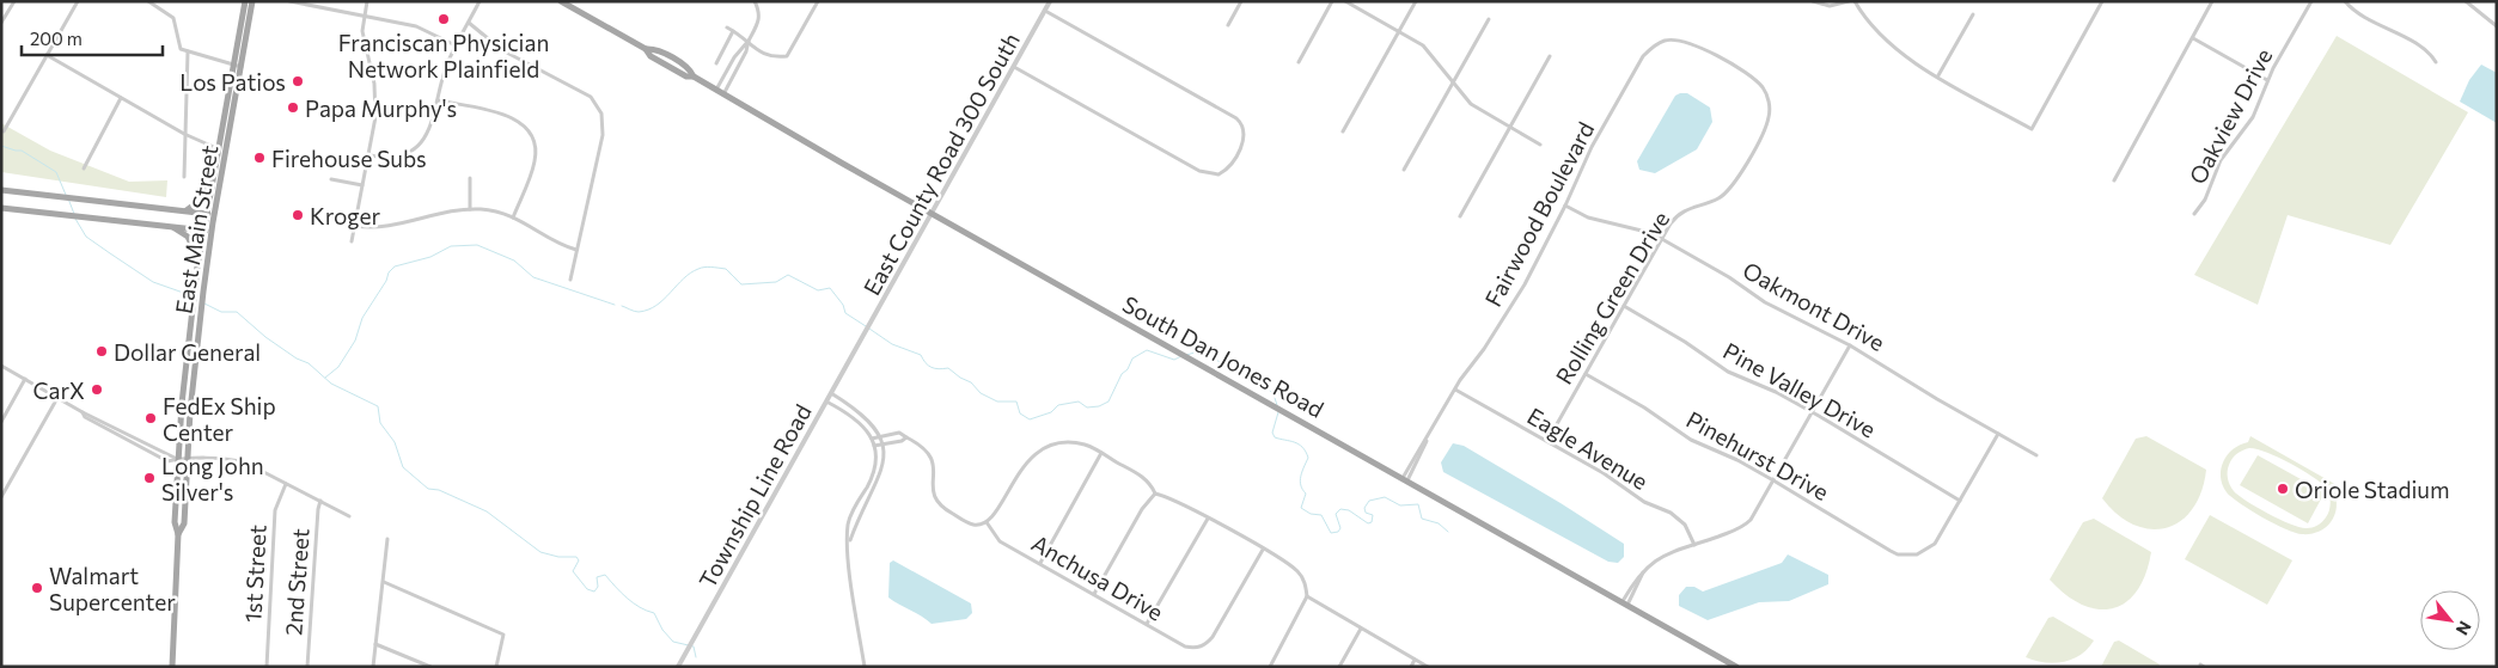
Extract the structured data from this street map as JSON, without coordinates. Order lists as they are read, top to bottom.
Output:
{
  "streets": {
    "main road": ["East Main Street", "South Dan Jones Road"],
    "street": [
      "Oakview Drive",
      "East County Road 300 South",
      "Fairwood Boulevard",
      "Rolling Green Drive",
      "Oakmont Drive",
      "Pine Valley Drive",
      "Eagle Avenue",
      "Pinehurst Drive",
      "Township Line Road",
      "1st Street",
      "Anchusa Drive",
      "2nd Street"
    ]
  },
  "crossings": [
    ["East County Road 300 South", "South Dan Jones Road"],
    ["East County Road 300 South", "Township Line Road"],
    ["Fairwood Boulevard", "Rolling Green Drive"],
    ["Fairwood Boulevard", "Oakmont Drive"],
    ["Fairwood Boulevard", "South Dan Jones Road"],
    ["Fairwood Boulevard", "Eagle Avenue"],
    ["Rolling Green Drive", "Oakmont Drive"],
    ["Rolling Green Drive", "Pine Valley Drive"],
    ["Rolling Green Drive", "Eagle Avenue"],
    ["Rolling Green Drive", "Pinehurst Drive"],
    ["Pine Valley Drive", "Pinehurst Drive"]
  ],
  "places": [
    "Franciscan Physician Network Plainfield",
    "Los Patios",
    "Papa Murphy's",
    "Firehouse Subs",
    "Kroger",
    "Dollar General",
    "CarX",
    "FedEx Ship Center",
    "Long John Silver's",
    "Oriole Stadium",
    "Walmart Supercenter"
  ],
  "scale_bar": "200 m",
  "north": "bottom right"
}
